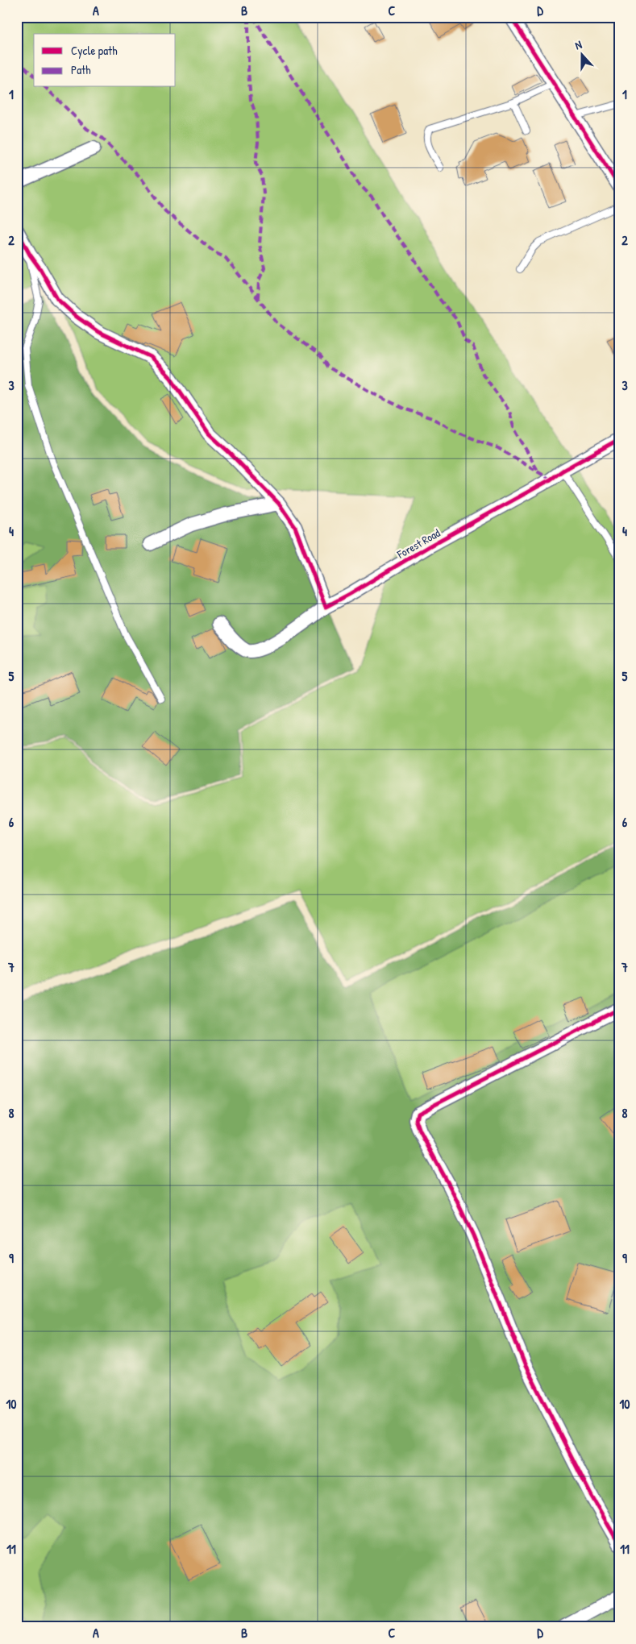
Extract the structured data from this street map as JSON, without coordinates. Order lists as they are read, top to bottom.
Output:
{
  "streets": {
    "street": ["Forest Road"]
  },
  "legend": ["Cycle path", "Path"],
  "north": "top",
  "grid": {
    "columns": [
      "A",
      "B",
      "C",
      "D"
    ],
    "rows": [
      "1",
      "2",
      "3",
      "4",
      "5",
      "6",
      "7",
      "8",
      "9",
      "10",
      "11"
    ]
  }
}
